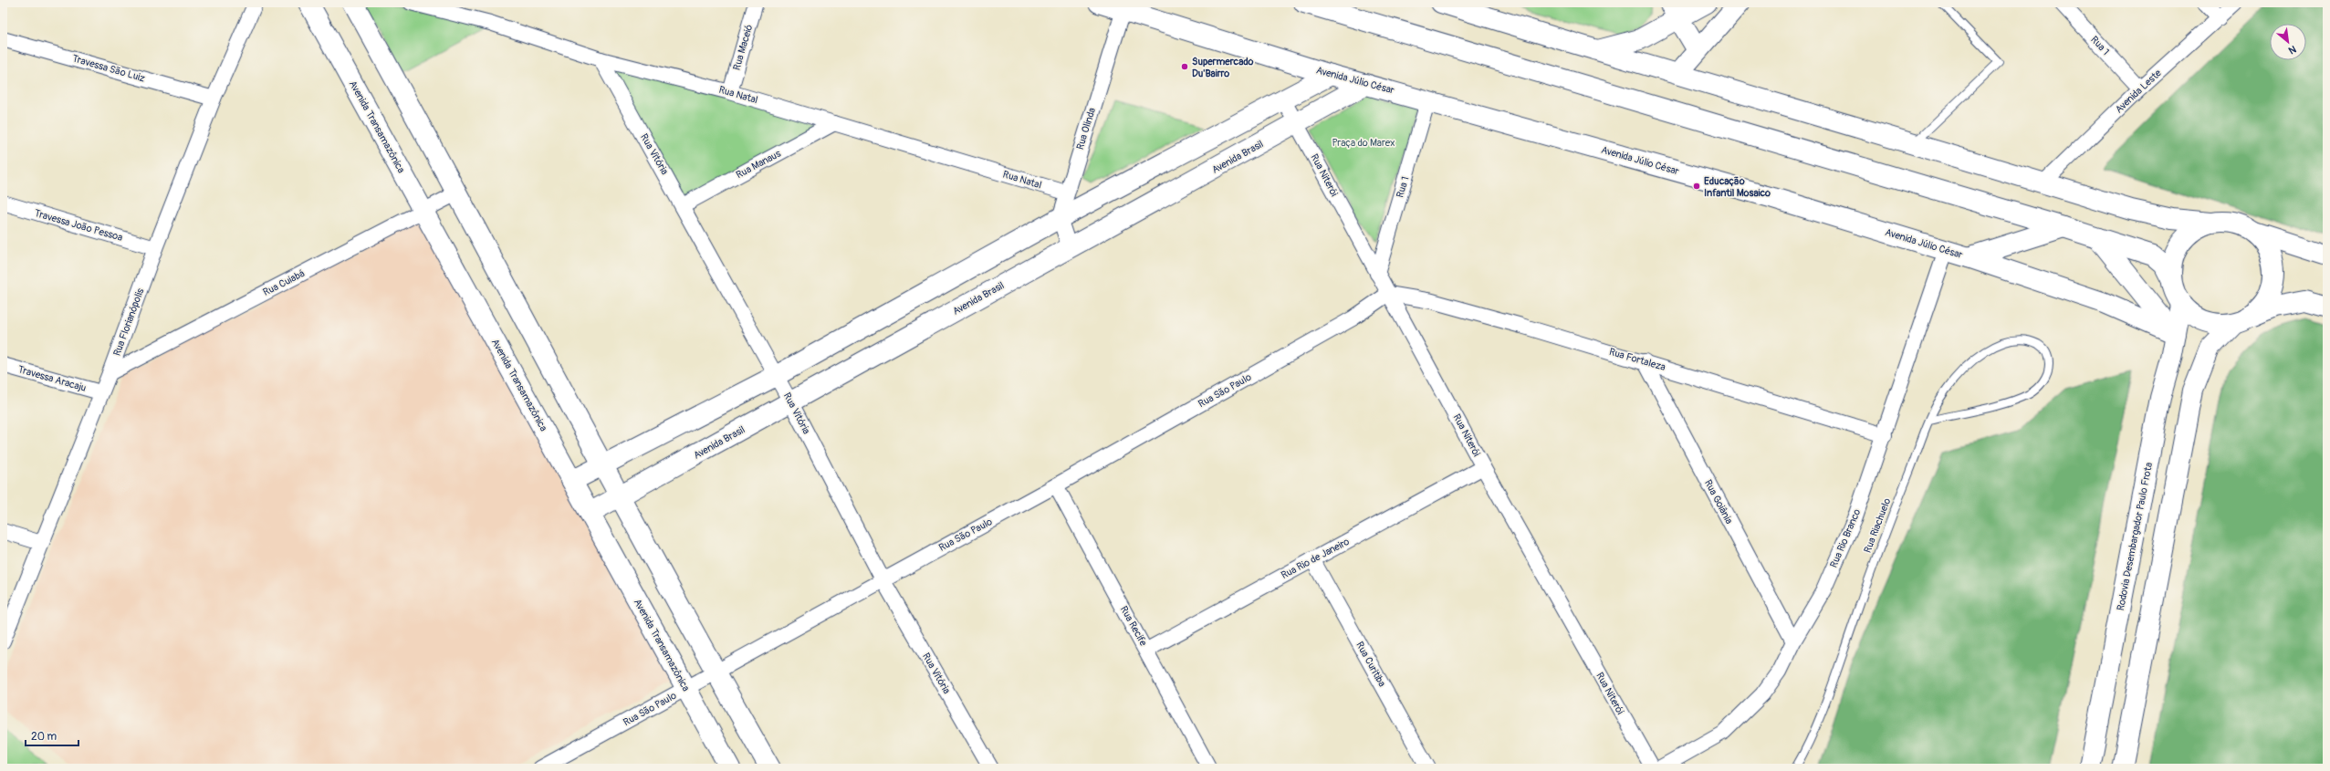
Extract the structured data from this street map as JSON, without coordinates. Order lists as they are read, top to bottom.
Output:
{
  "streets": {
    "street": [
      "Rua 1",
      "Rua Maceió",
      "Travessa São Luiz",
      "Avenida Júlio César",
      "Avenida Leste",
      "Rua Natal",
      "Avenida Transamazônica",
      "Rua Olinda",
      "Rua Vitória",
      "Avenida Brasil",
      "Rua Manaus",
      "Rua Niterói",
      "Travessa João Pessoa",
      "Rua Cuiabá",
      "Rua Florianópolis",
      "Rua Fortaleza",
      "Travessa Aracaju",
      "Rua São Paulo",
      "Rua Goiânia",
      "Rodovia Desembargador Paulo Frota",
      "Rua Rio Branco",
      "Rua Rio de Janeiro",
      "Rua Recife",
      "Rua Curitiba"
    ],
    "lane": ["Rua Riachuelo"]
  },
  "crossings": [
    ["Rua 1", "Avenida Júlio César"],
    ["Rua 1", "Avenida Leste"],
    ["Rua 1", "Rua Niterói"],
    ["Rua Maceió", "Rua Natal"],
    ["Travessa São Luiz", "Rua Florianópolis"],
    ["Avenida Júlio César", "Rua Olinda"],
    ["Avenida Júlio César", "Avenida Brasil"],
    ["Avenida Júlio César", "Rodovia Desembargador Paulo Frota"],
    ["Avenida Júlio César", "Rua Rio Branco"],
    ["Rua Natal", "Rua Olinda"],
    ["Rua Natal", "Rua Vitória"],
    ["Rua Natal", "Rua Manaus"],
    ["Avenida Transamazônica", "Avenida Brasil"],
    ["Avenida Transamazônica", "Rua Cuiabá"],
    ["Avenida Transamazônica", "Rua São Paulo"],
    ["Rua Vitória", "Avenida Brasil"],
    ["Rua Vitória", "Rua Manaus"],
    ["Rua Vitória", "Rua São Paulo"],
    ["Avenida Brasil", "Rua Niterói"],
    ["Rua Niterói", "Rua Fortaleza"],
    ["Rua Niterói", "Rua São Paulo"],
    ["Rua Niterói", "Rua Rio de Janeiro"],
    ["Travessa João Pessoa", "Rua Florianópolis"],
    ["Rua Cuiabá", "Rua Florianópolis"],
    ["Rua Florianópolis", "Travessa Aracaju"],
    ["Rua Fortaleza", "Rua São Paulo"],
    ["Rua Fortaleza", "Rua Goiânia"],
    ["Rua Fortaleza", "Rua Rio Branco"],
    ["Rua São Paulo", "Rua Recife"],
    ["Rua Goiânia", "Rua Rio Branco"],
    ["Rua Rio de Janeiro", "Rua Recife"],
    ["Rua Rio de Janeiro", "Rua Curitiba"]
  ],
  "parks": ["Praça do Marex"],
  "places": ["Supermercado Du'Bairro", "Educação Infantil Mosaico"],
  "scale_bar": "20 m",
  "north": "bottom right"
}
